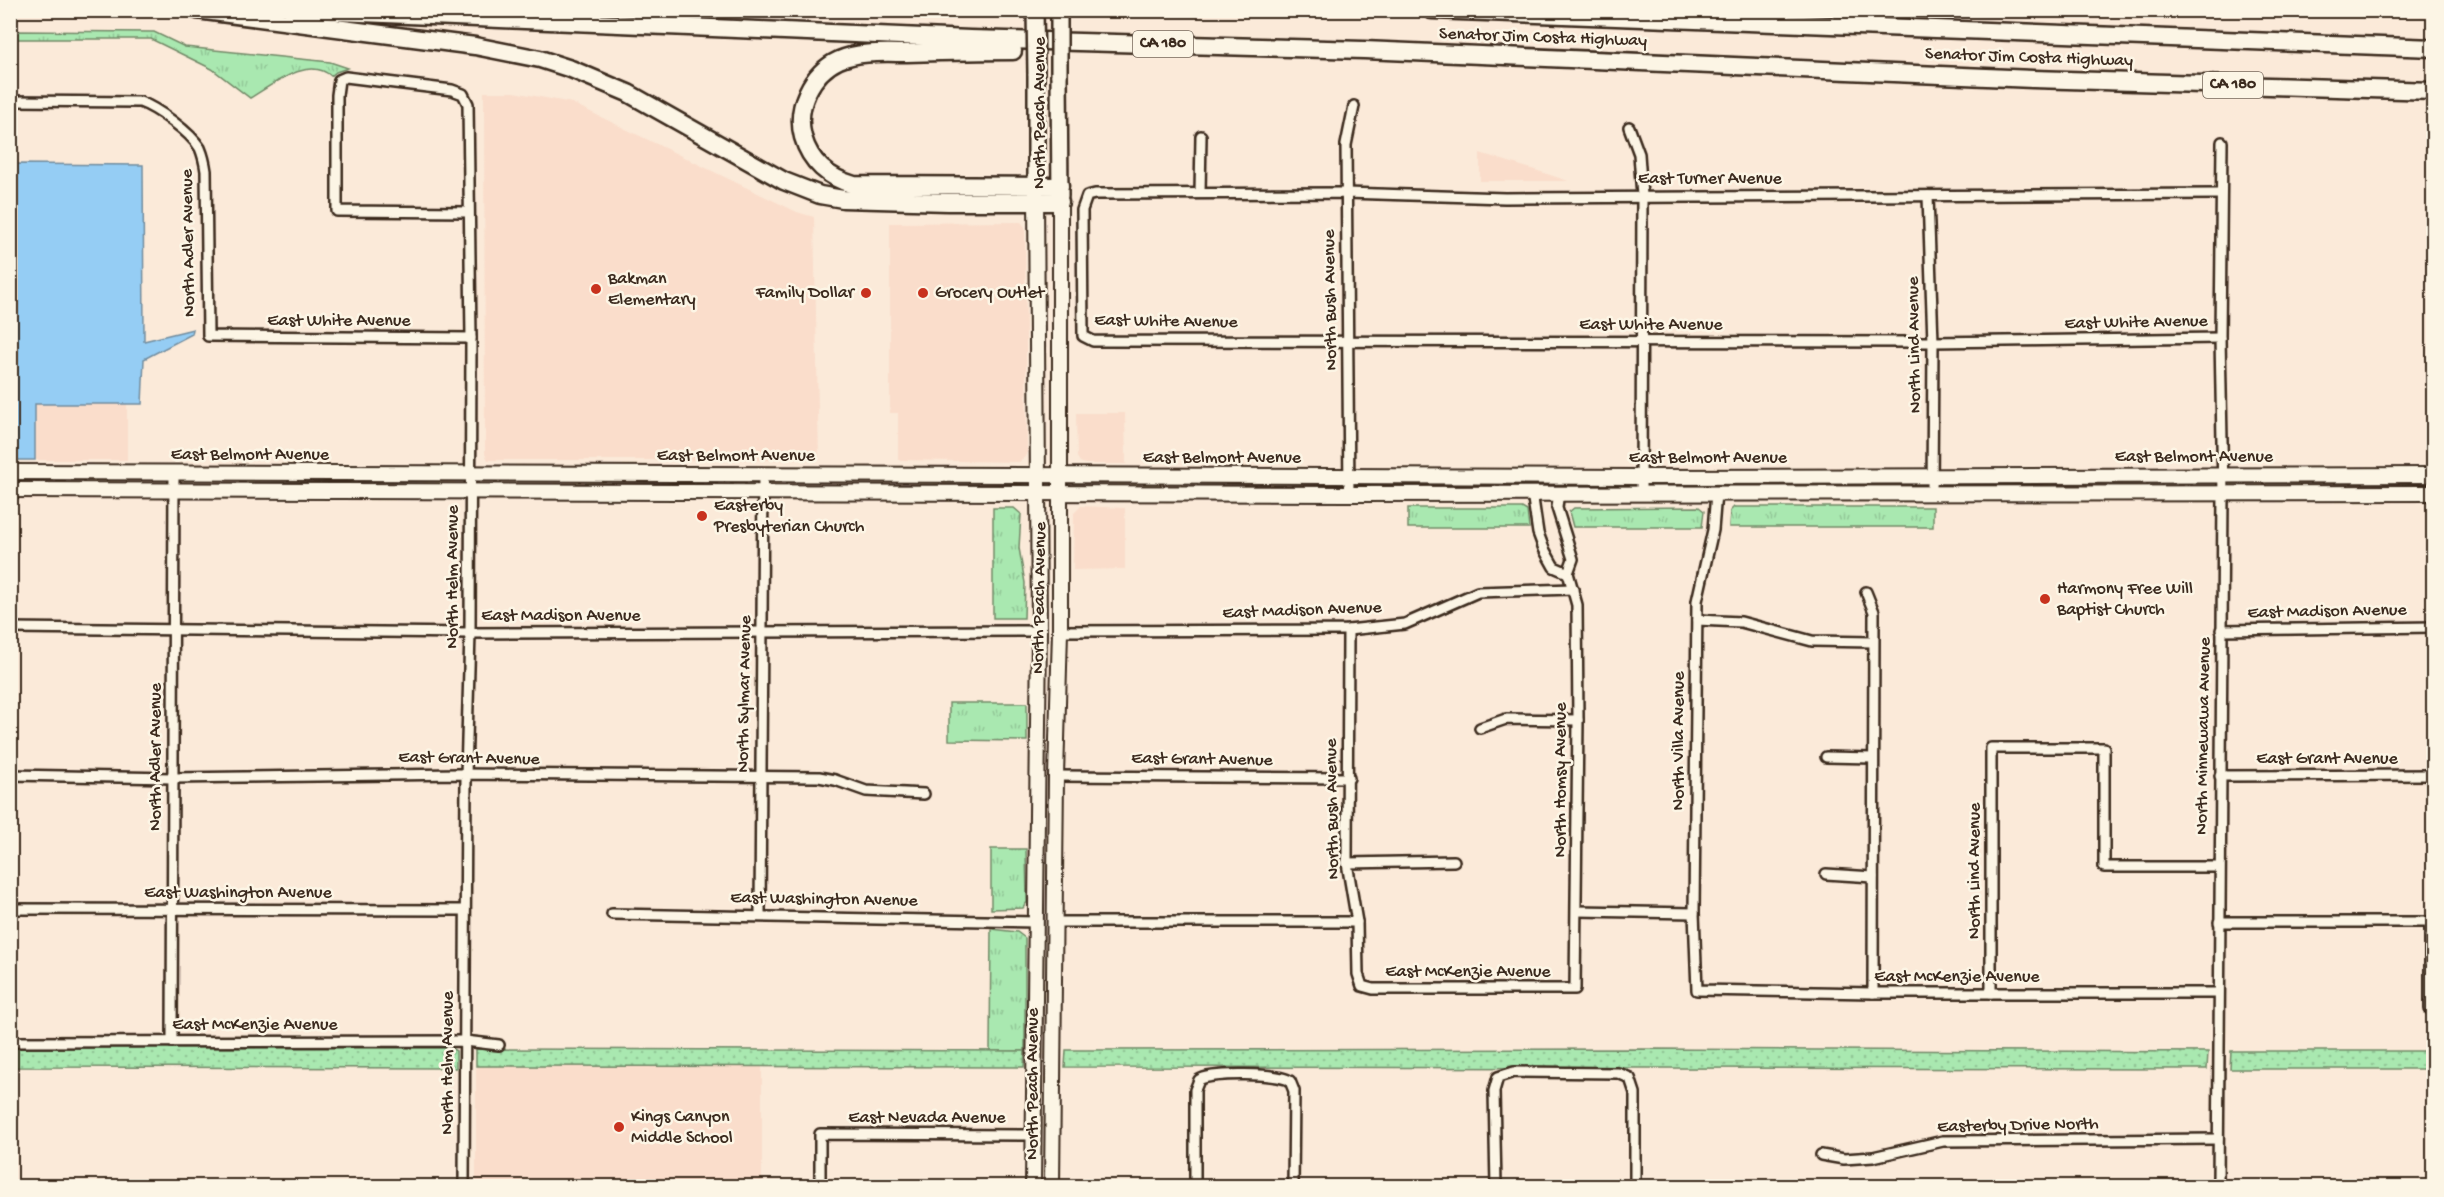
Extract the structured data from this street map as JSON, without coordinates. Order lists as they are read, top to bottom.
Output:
{
  "streets": {
    "highway": ["Senator Jim Costa Highway", "CA 180"],
    "main road": ["North Peach Avenue", "East Belmont Avenue"],
    "street": [
      "East Turner Avenue",
      "North Adler Avenue",
      "North Bush Avenue",
      "East White Avenue",
      "North Lind Avenue",
      "North Helm Avenue",
      "East Madison Avenue",
      "North Sylmar Avenue",
      "North Minnewawa Avenue",
      "North Villa Avenue",
      "East Grant Avenue",
      "North Homsy Avenue",
      "East Washington Avenue",
      "East McKenzie Avenue",
      "East Nevada Avenue",
      "Easterby Drive North"
    ]
  },
  "crossings": [
    ["North Peach Avenue", "East Belmont Avenue"],
    ["North Peach Avenue", "East Madison Avenue"],
    ["North Peach Avenue", "East Grant Avenue"],
    ["North Peach Avenue", "East Washington Avenue"],
    ["North Peach Avenue", "East Nevada Avenue"],
    ["East Turner Avenue", "North Bush Avenue"],
    ["East Turner Avenue", "East White Avenue"],
    ["East Turner Avenue", "North Lind Avenue"],
    ["East Turner Avenue", "North Minnewawa Avenue"],
    ["North Adler Avenue", "East White Avenue"],
    ["North Adler Avenue", "East Belmont Avenue"],
    ["North Adler Avenue", "East Madison Avenue"],
    ["North Adler Avenue", "East Grant Avenue"],
    ["North Adler Avenue", "East Washington Avenue"],
    ["North Adler Avenue", "East McKenzie Avenue"],
    ["North Bush Avenue", "East White Avenue"],
    ["North Bush Avenue", "East Belmont Avenue"],
    ["North Bush Avenue", "East Madison Avenue"],
    ["North Bush Avenue", "East Grant Avenue"],
    ["North Bush Avenue", "East McKenzie Avenue"],
    ["East White Avenue", "North Lind Avenue"],
    ["East White Avenue", "North Helm Avenue"],
    ["East White Avenue", "North Minnewawa Avenue"],
    ["North Lind Avenue", "East Belmont Avenue"],
    ["North Lind Avenue", "North Minnewawa Avenue"],
    ["North Lind Avenue", "East McKenzie Avenue"],
    ["East Belmont Avenue", "North Helm Avenue"],
    ["East Belmont Avenue", "North Sylmar Avenue"],
    ["East Belmont Avenue", "North Minnewawa Avenue"],
    ["East Belmont Avenue", "North Villa Avenue"],
    ["East Belmont Avenue", "North Homsy Avenue"],
    ["North Helm Avenue", "East Madison Avenue"],
    ["North Helm Avenue", "East Grant Avenue"],
    ["North Helm Avenue", "East Washington Avenue"],
    ["North Helm Avenue", "East McKenzie Avenue"],
    ["East Madison Avenue", "North Sylmar Avenue"],
    ["East Madison Avenue", "North Minnewawa Avenue"],
    ["East Madison Avenue", "North Homsy Avenue"],
    ["North Sylmar Avenue", "East Grant Avenue"],
    ["North Sylmar Avenue", "East Washington Avenue"],
    ["North Minnewawa Avenue", "East Grant Avenue"],
    ["North Minnewawa Avenue", "East McKenzie Avenue"],
    ["North Minnewawa Avenue", "Easterby Drive North"],
    ["North Villa Avenue", "East McKenzie Avenue"],
    ["North Homsy Avenue", "East McKenzie Avenue"]
  ],
  "places": [
    "Bakman Elementary",
    "Family Dollar",
    "Grocery Outlet",
    "Easterby Presbyterian Church",
    "Harmony Free Will Baptist Church",
    "Kings Canyon Middle School"
  ]
}
